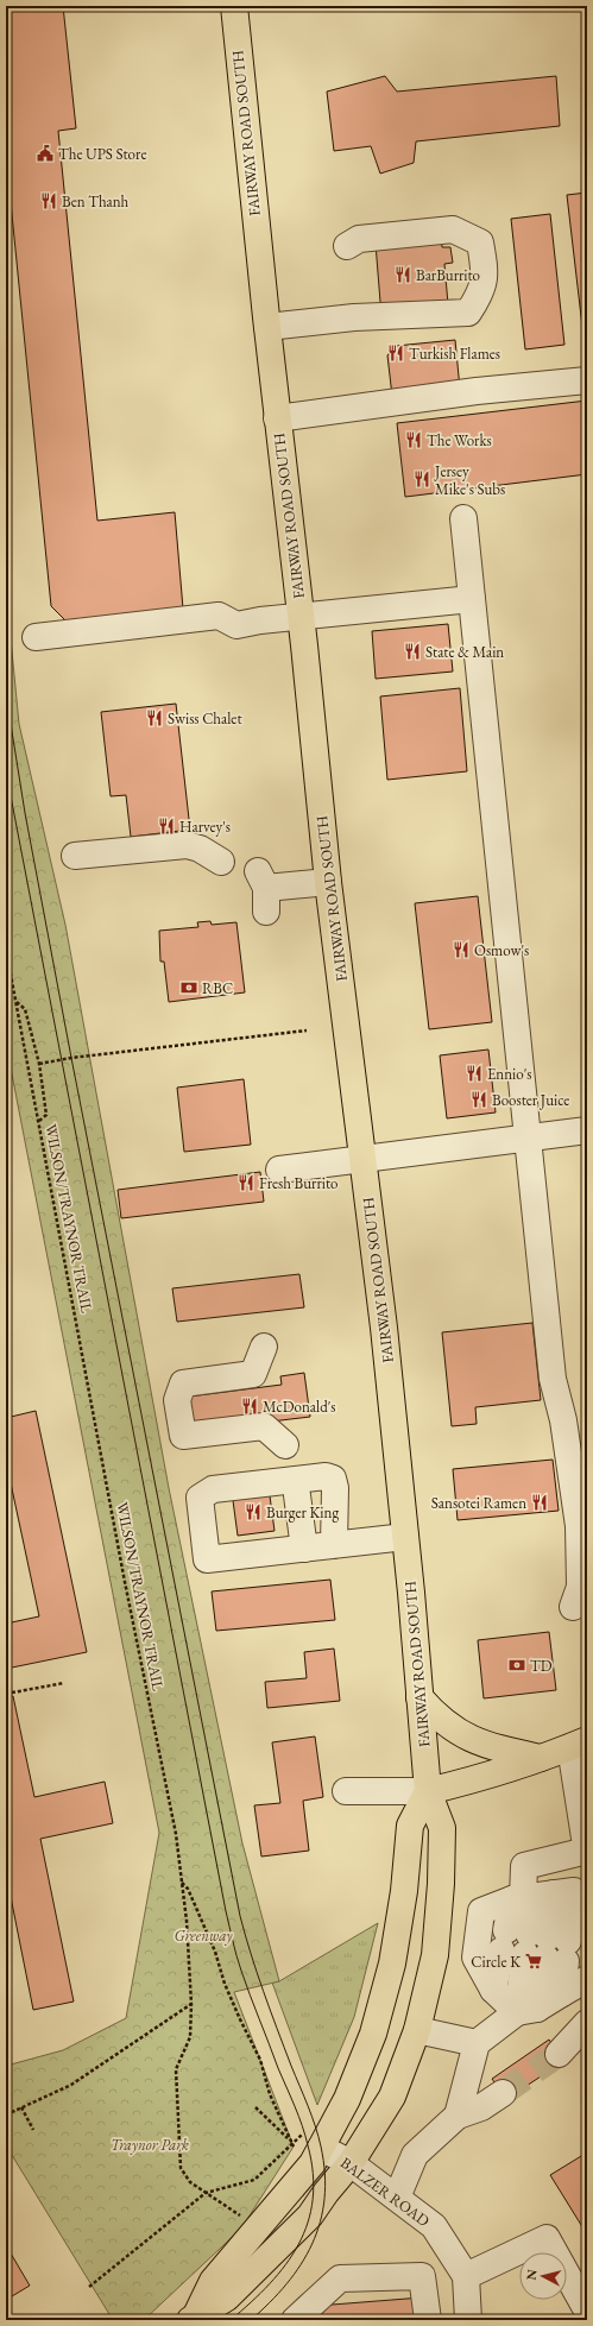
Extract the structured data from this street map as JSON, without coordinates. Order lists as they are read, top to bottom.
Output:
{
  "streets": {
    "main road": ["FAIRWAY ROAD SOUTH"],
    "street": ["BALZER ROAD"],
    "path": ["WILSON/TRAYNOR TRAIL"]
  },
  "crossings": [
    ["FAIRWAY ROAD SOUTH", "BALZER ROAD"]
  ],
  "parks": ["Greenway", "Traynor Park"],
  "places": {
    "public building": ["The UPS Store"],
    "restaurant": [
      "Ben Thanh",
      "BarBurrito",
      "Turkish Flames",
      "The Works",
      "Jersey Mike's Subs",
      "State & Main",
      "Swiss Chalet",
      "Harvey's",
      "Osmow's",
      "Ennio's",
      "Booster Juice",
      "Fresh Burrito",
      "McDonald's",
      "Sansotei Ramen",
      "Burger King"
    ],
    "bank": ["RBC", "TD"],
    "supermarket": ["Circle K"]
  },
  "north": "left"
}
